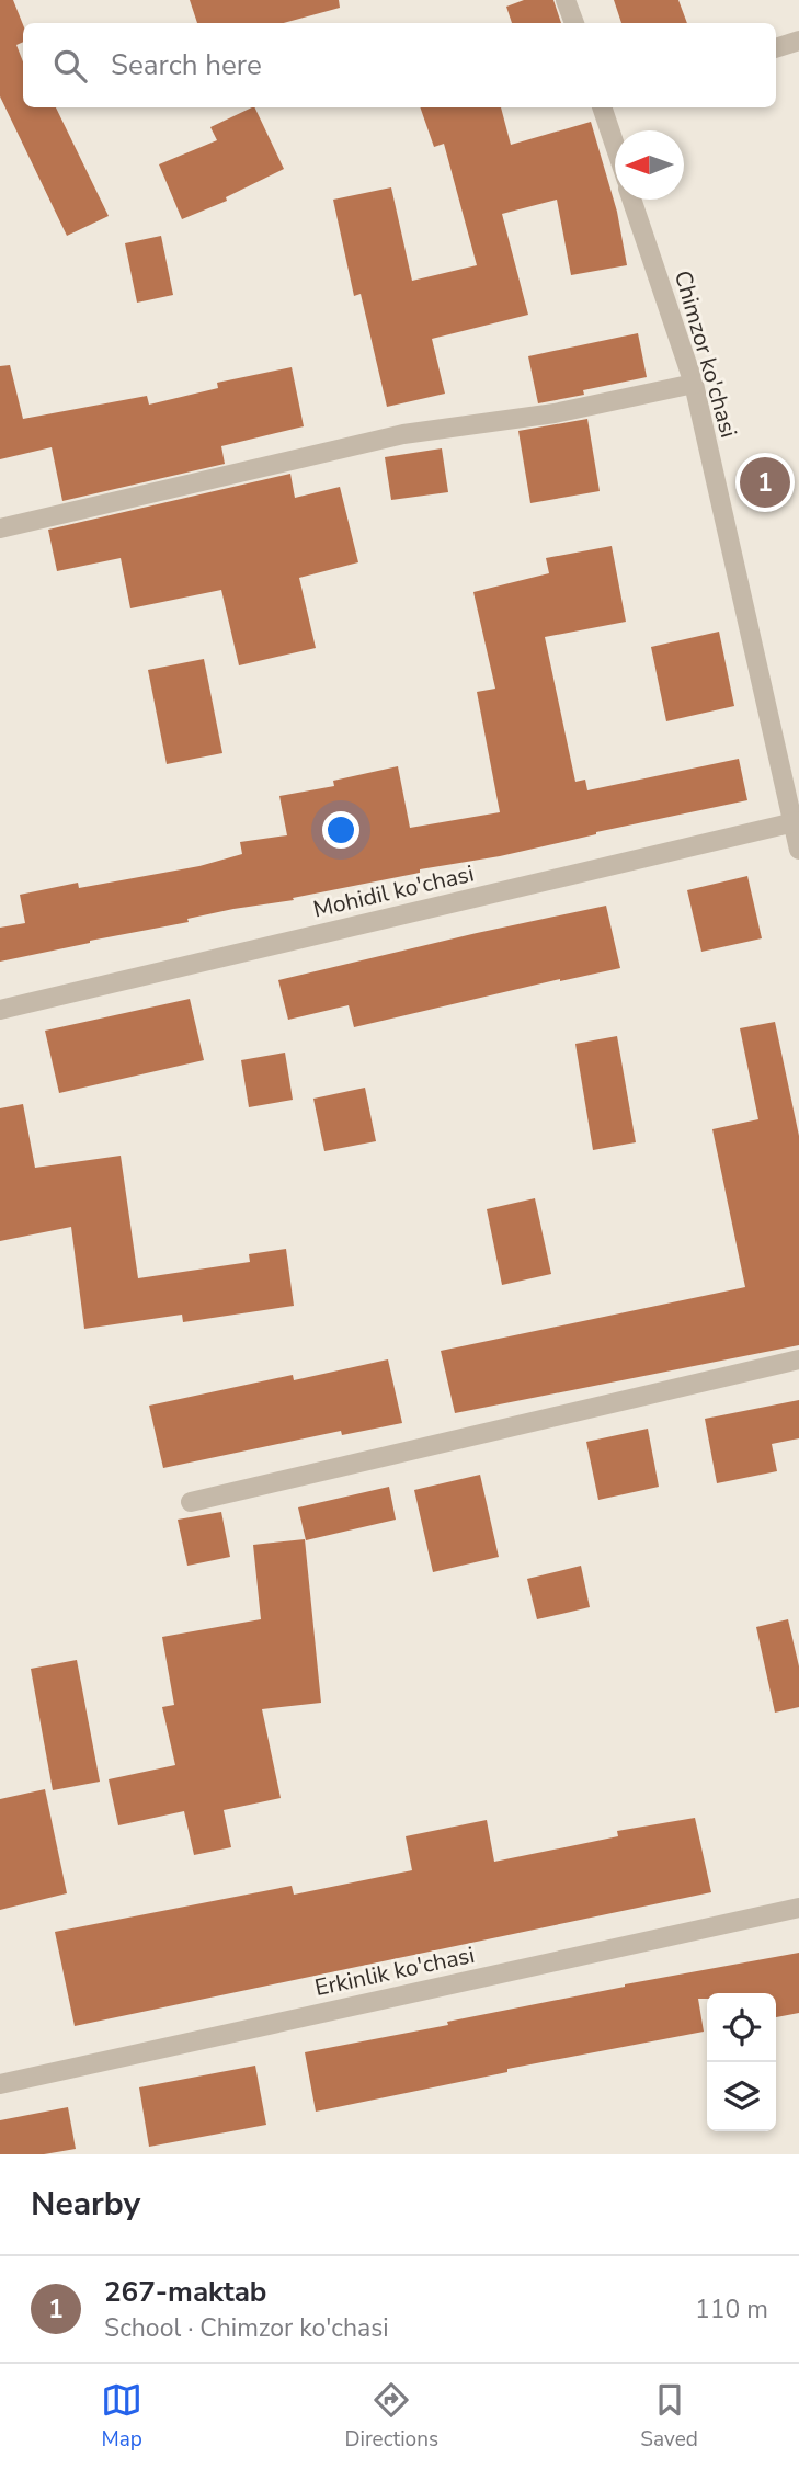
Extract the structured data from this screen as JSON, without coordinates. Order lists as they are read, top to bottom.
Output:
{
  "streets": {
    "street": ["Chimzor ko'chasi", "Mohidil ko'chasi", "Erkinlik ko'chasi"]
  },
  "crossings": [
    ["Chimzor ko'chasi", "Mohidil ko'chasi"]
  ],
  "north": "left",
  "page": {
    "search": "Search here",
    "pins": "1",
    "heading": "Nearby",
    "list": [
      {
        "mark": "1",
        "name": "267-maktab",
        "note": "School · Chimzor ko'chasi",
        "value": "110 m"
      }
    ],
    "nav": ["Map", "Directions", "Saved"]
  }
}
